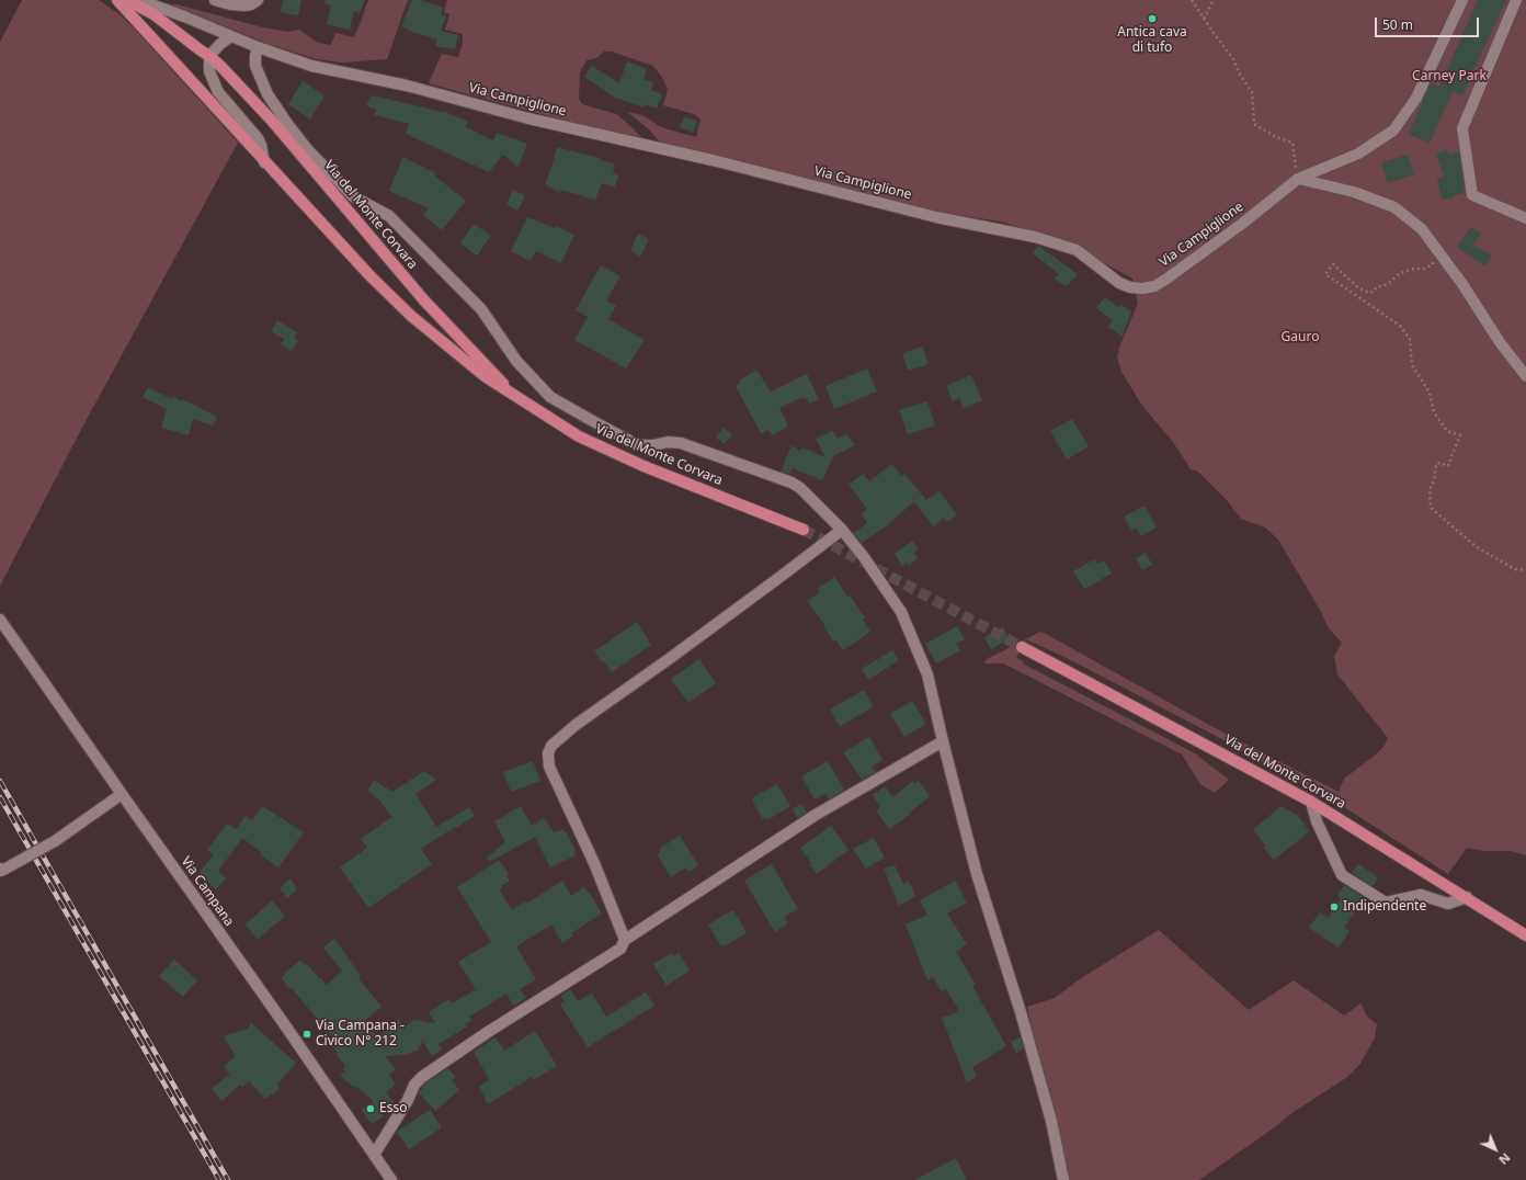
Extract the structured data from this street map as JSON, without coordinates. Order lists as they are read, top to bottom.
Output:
{
  "streets": {
    "main road": ["Via del Monte Corvara"],
    "street": ["Via Campiglione", "Via Campana"]
  },
  "parks": ["Carney Park", "Gauro"],
  "places": [
    "Antica cava di tufo",
    "Indipendente",
    "Via Campana - Civico N° 212",
    "Esso"
  ],
  "scale_bar": "50 m",
  "north": "bottom right"
}
